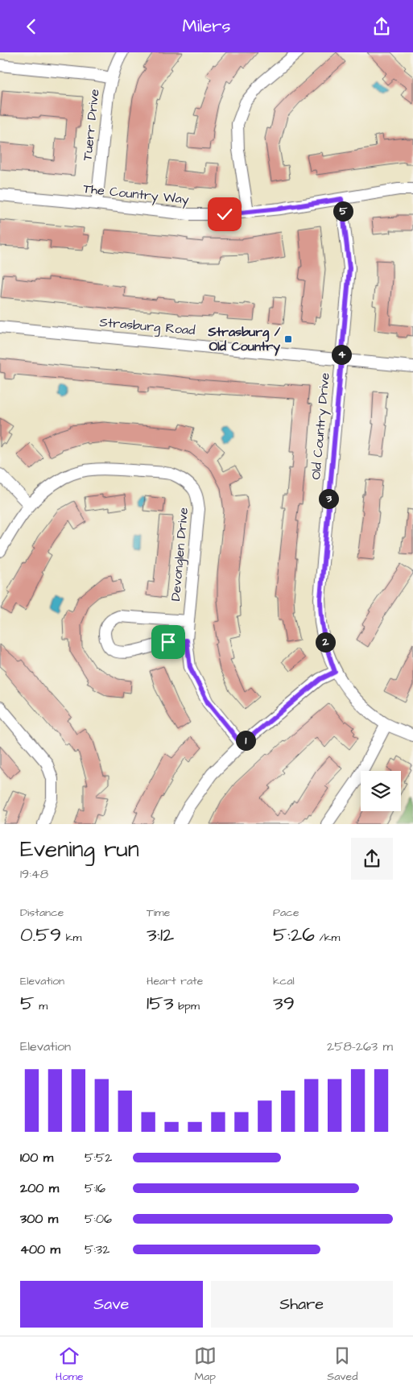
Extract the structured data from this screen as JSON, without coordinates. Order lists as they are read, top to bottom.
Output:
{
  "streets": {
    "street": [
      "Tuerr Drive",
      "The Country Way",
      "Strasburg Road",
      "Old Country Drive",
      "Devonglen Drive"
    ]
  },
  "crossings": [
    ["Tuerr Drive", "The Country Way"],
    ["The Country Way", "Old Country Drive"],
    ["Strasburg Road", "Old Country Drive"]
  ],
  "places": {
    "transit": ["Strasburg / Old Country"]
  },
  "page": {
    "header": "Milers",
    "pins": [
      "5",
      "4",
      "3",
      "2",
      "1"
    ],
    "heading": ["Evening run", "19:48"],
    "stats": [
      ["Distance", "0.59 km"],
      ["Time", "3:12"],
      ["Pace", "5:26 /km"],
      ["Elevation", "5 m"],
      ["Heart rate", "153 bpm"],
      ["kcal", "39"]
    ],
    "chart": ["Elevation", "258–263 m"],
    "list": [
      {
        "name": "100 m",
        "note": "5:52"
      },
      {
        "name": "200 m",
        "note": "5:16"
      },
      {
        "name": "300 m",
        "note": "5:06"
      },
      {
        "name": "400 m",
        "note": "5:32"
      }
    ],
    "buttons": ["Save", "Share"],
    "tabs": ["Home", "Map", "Saved"]
  }
}
